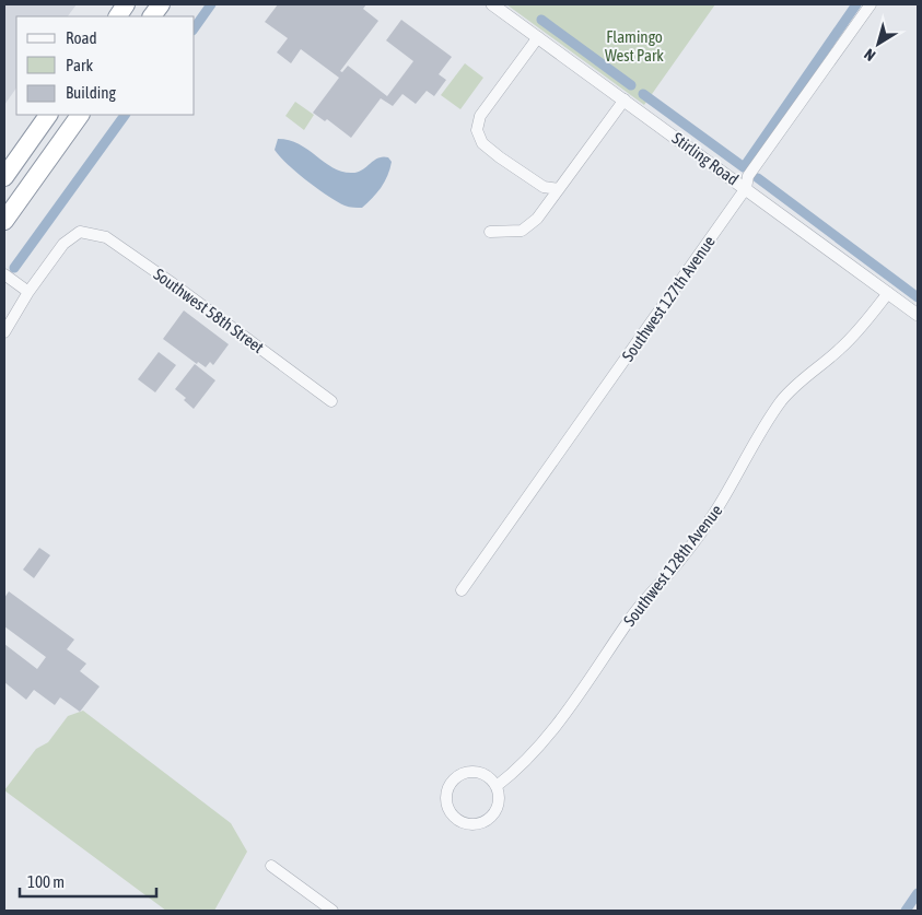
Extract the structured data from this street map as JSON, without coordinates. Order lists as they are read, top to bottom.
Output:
{
  "streets": {
    "street": [
      "Stirling Road",
      "Southwest 127th Avenue",
      "Southwest 58th Street",
      "Southwest 128th Avenue"
    ]
  },
  "crossings": [
    ["Stirling Road", "Southwest 127th Avenue"],
    ["Stirling Road", "Southwest 128th Avenue"]
  ],
  "parks": ["Flamingo West Park"],
  "legend": ["Road", "Park", "Building"],
  "scale_bar": "100 m",
  "north": "bottom left"
}
